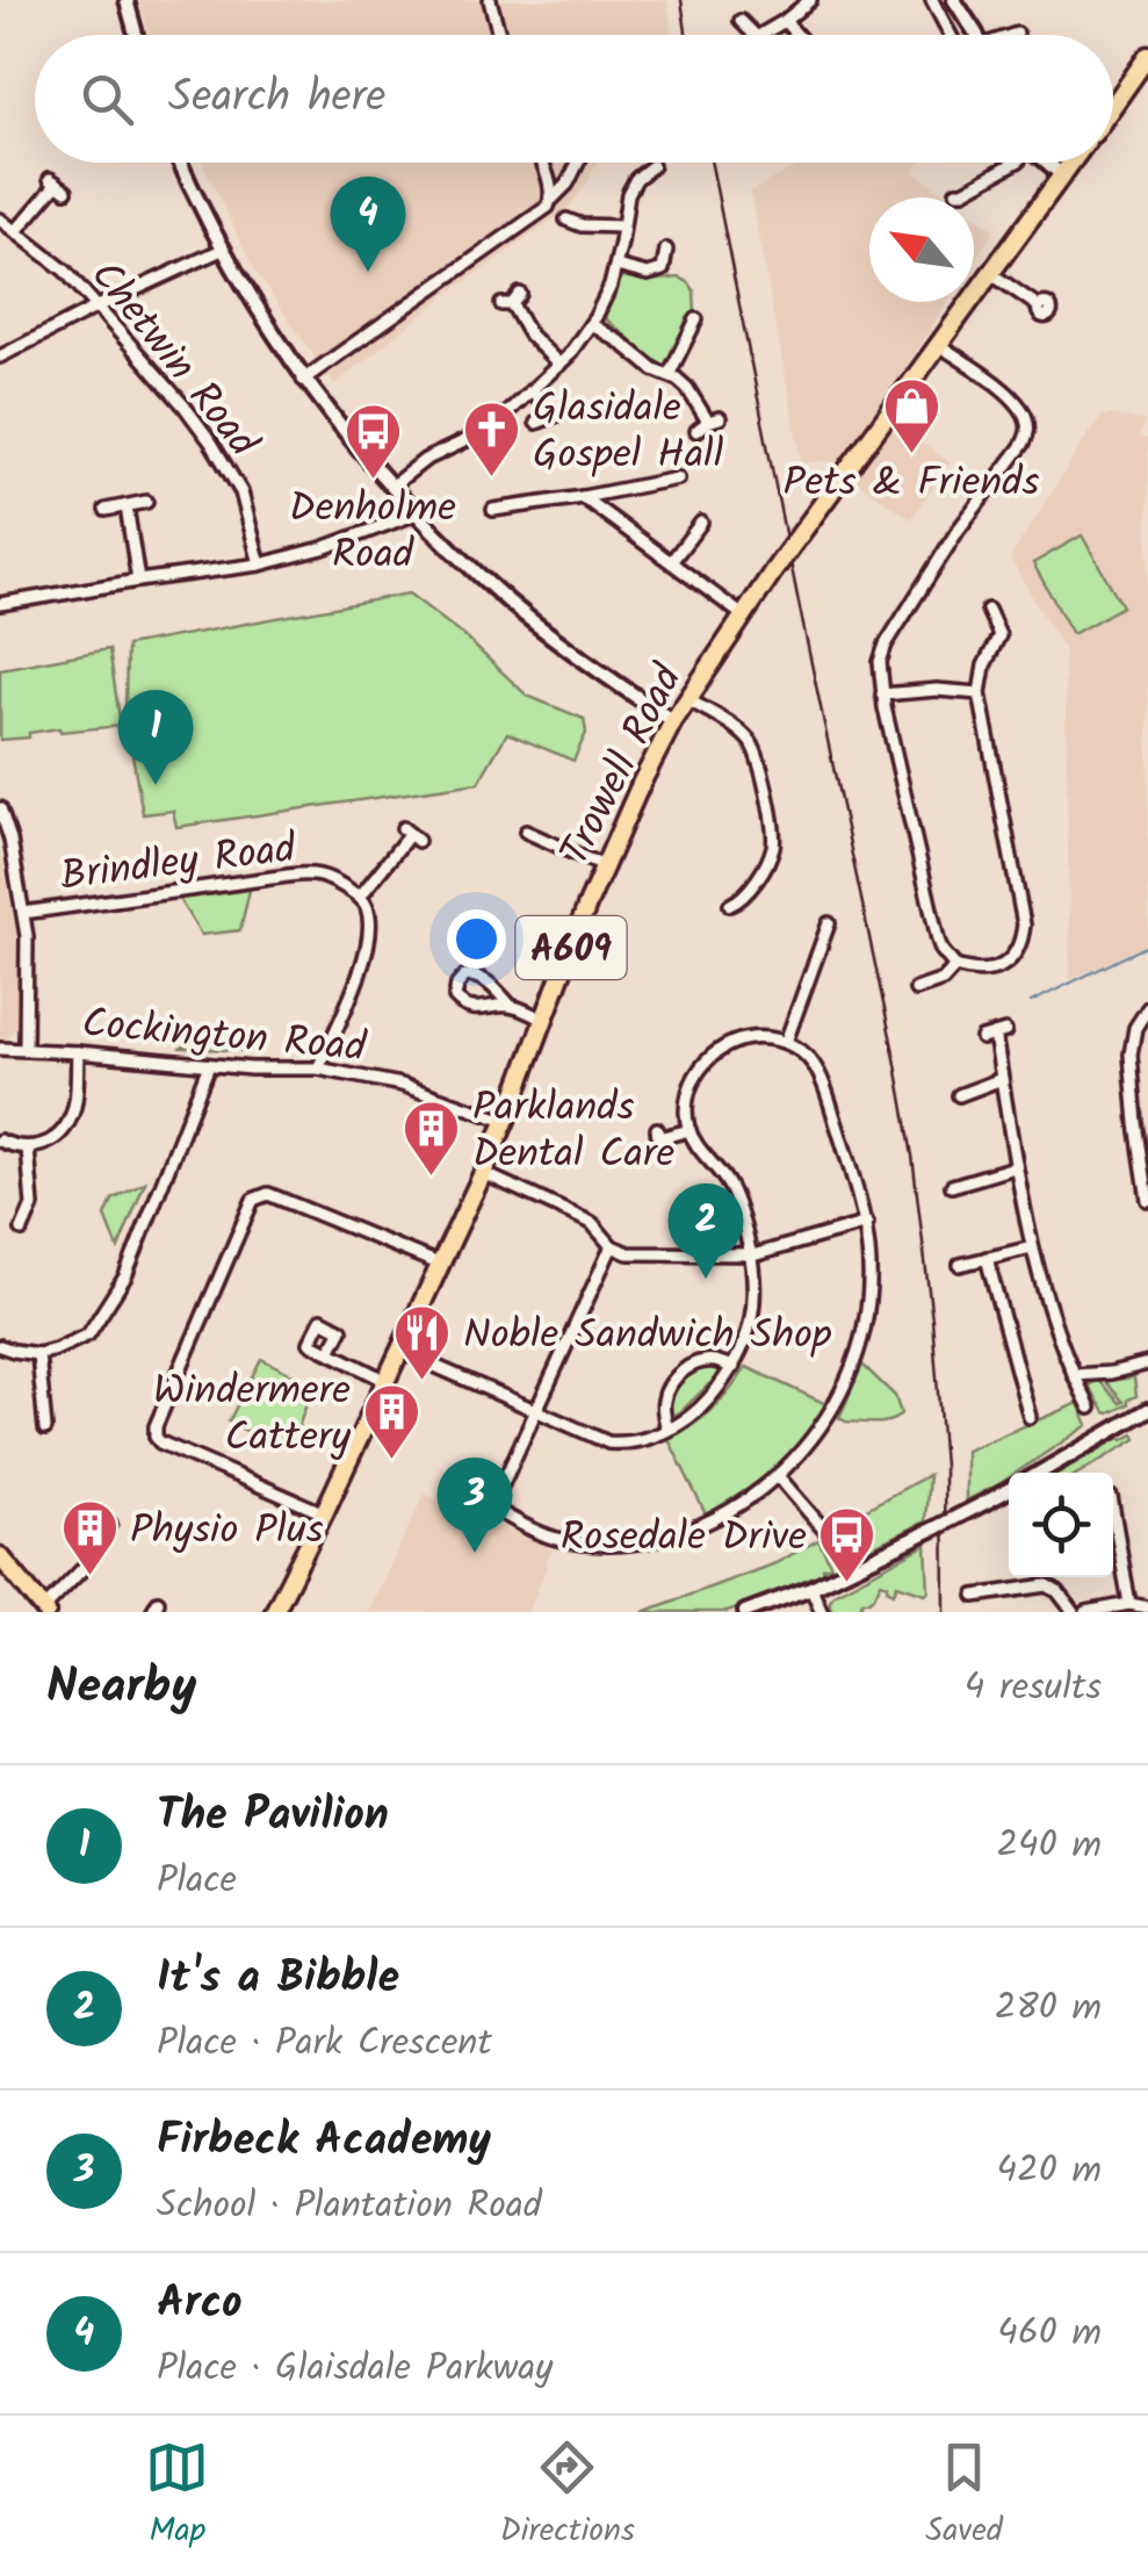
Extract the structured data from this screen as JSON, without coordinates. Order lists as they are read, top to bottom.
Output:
{
  "streets": {
    "main road": ["Trowell Road", "A609"],
    "street": ["Chetwin Road", "Brindley Road", "Cockington Road"]
  },
  "crossings": [
    ["Trowell Road", "Cockington Road"]
  ],
  "places": {
    "shop": ["Pets & Friends"],
    "church": ["Glasidale Gospel Hall"],
    "bus stop": ["Denholme Road", "Rosedale Drive"],
    "building": ["Parklands Dental Care", "Windermere Cattery", "Physio Plus"],
    "restaurant": ["Noble Sandwich Shop"]
  },
  "north": "top left",
  "page": {
    "search": "Search here",
    "pins": [
      "4",
      "1",
      "2",
      "3"
    ],
    "heading": ["Nearby", "4 results"],
    "list": [
      {
        "mark": "1",
        "name": "The Pavilion",
        "note": "Place",
        "value": "240 m"
      },
      {
        "mark": "2",
        "name": "It's a Bibble",
        "note": "Place · Park Crescent",
        "value": "280 m"
      },
      {
        "mark": "3",
        "name": "Firbeck Academy",
        "note": "School · Plantation Road",
        "value": "420 m"
      },
      {
        "mark": "4",
        "name": "Arco",
        "note": "Place · Glaisdale Parkway",
        "value": "460 m"
      }
    ],
    "nav": ["Map", "Directions", "Saved"]
  }
}
